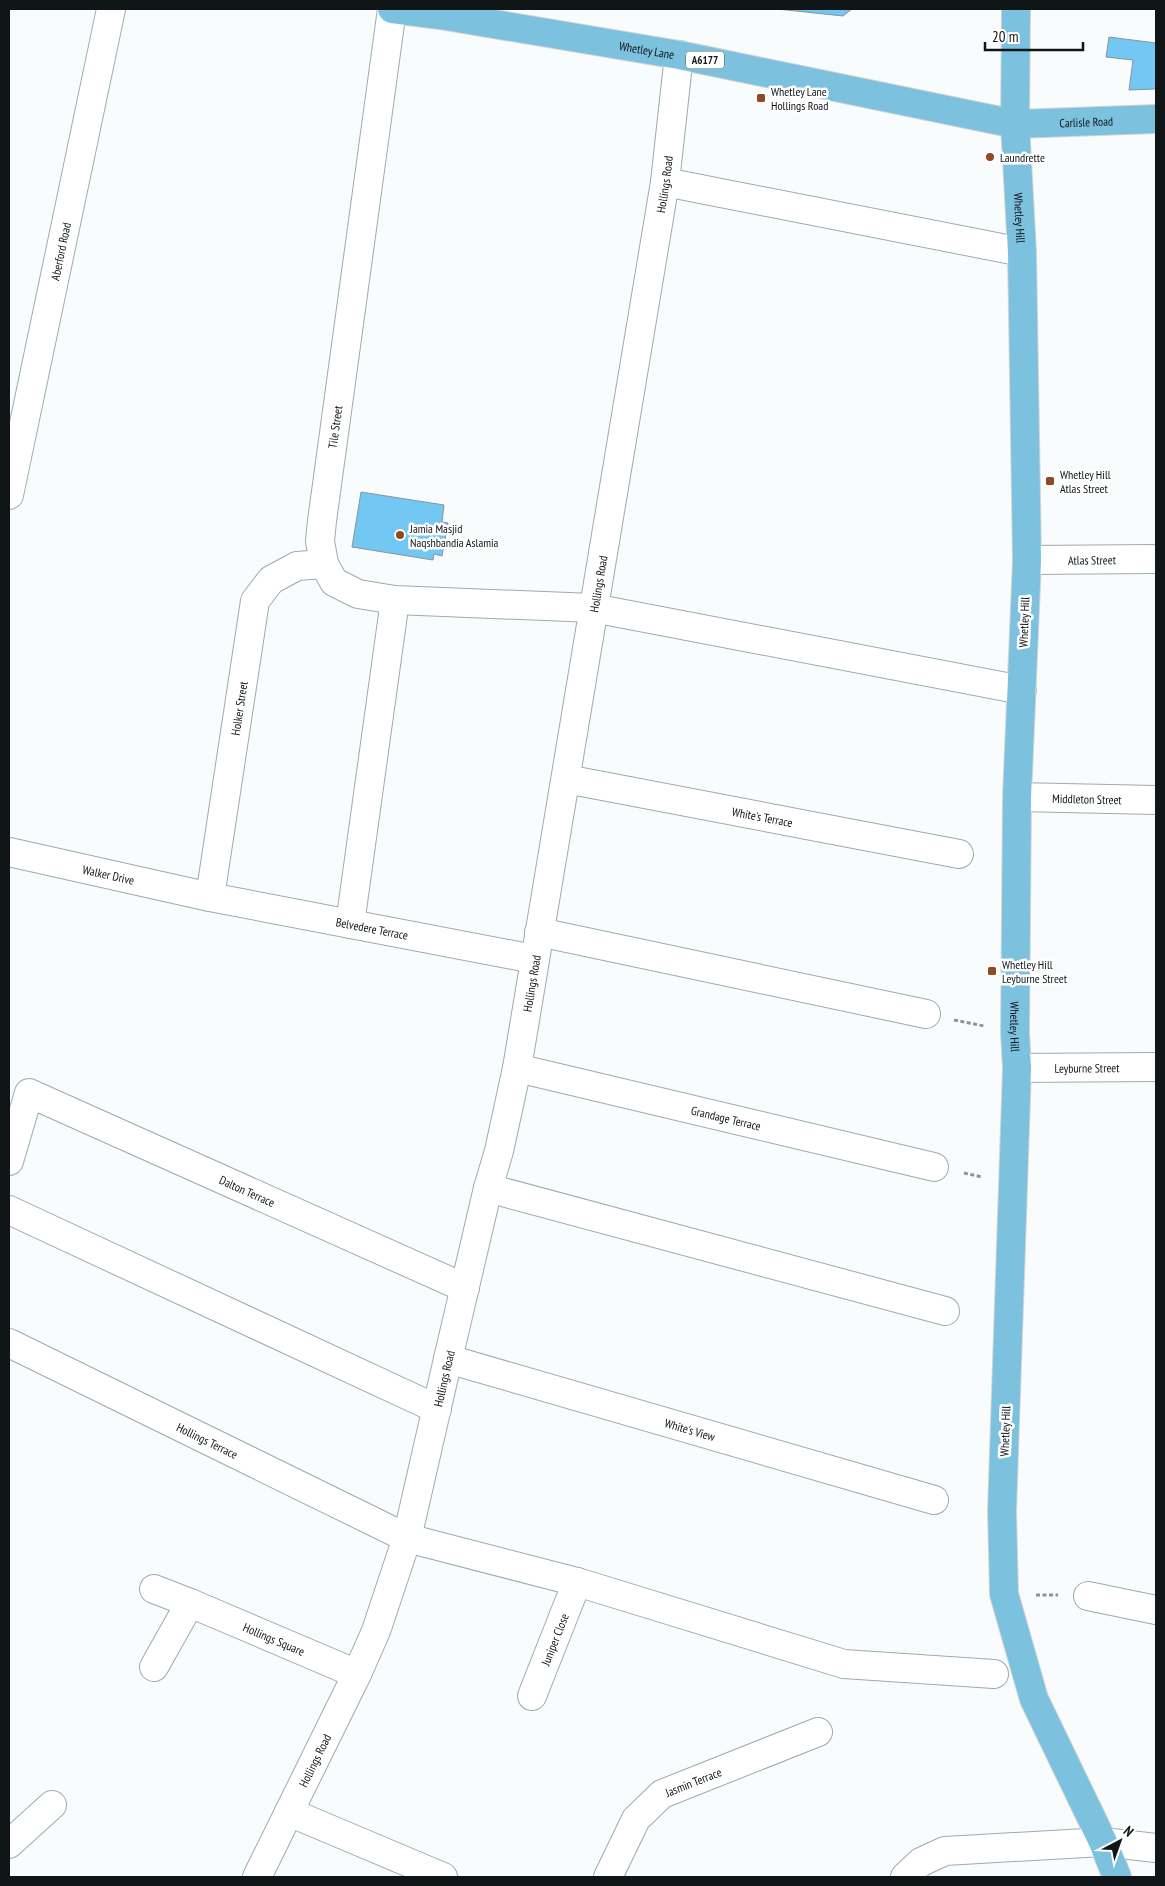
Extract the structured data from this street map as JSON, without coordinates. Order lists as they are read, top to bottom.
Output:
{
  "streets": {
    "main road": [
      "Whetley Lane",
      "A6177",
      "Carlisle Road",
      "Whetley Hill"
    ],
    "street": [
      "Hollings Road",
      "Aberford Road",
      "Tile Street",
      "Atlas Street",
      "Holker Street",
      "Middleton Street",
      "White's Terrace",
      "Walker Drive",
      "Belvedere Terrace",
      "Leyburne Street",
      "Grandage Terrace",
      "Dalton Terrace",
      "White's View",
      "Hollings Terrace",
      "Hollings Square",
      "Juniper Close",
      "Jasmin Terrace"
    ]
  },
  "crossings": [
    ["Whetley Lane", "Carlisle Road"],
    ["Whetley Lane", "Hollings Road"],
    ["Whetley Lane", "Whetley Hill"],
    ["Whetley Lane", "Tile Street"],
    ["Carlisle Road", "Whetley Hill"],
    ["Hollings Road", "Tile Street"],
    ["Hollings Road", "White's Terrace"],
    ["Hollings Road", "Belvedere Terrace"],
    ["Hollings Road", "Grandage Terrace"],
    ["Hollings Road", "Dalton Terrace"],
    ["Hollings Road", "White's View"],
    ["Hollings Road", "Hollings Terrace"],
    ["Hollings Road", "Hollings Square"],
    ["Whetley Hill", "Tile Street"],
    ["Whetley Hill", "Atlas Street"],
    ["Whetley Hill", "Middleton Street"],
    ["Whetley Hill", "Leyburne Street"],
    ["Tile Street", "Holker Street"],
    ["Holker Street", "Walker Drive"],
    ["Holker Street", "Belvedere Terrace"],
    ["Walker Drive", "Belvedere Terrace"],
    ["Hollings Terrace", "Juniper Close"]
  ],
  "places": {
    "transit": ["Whetley Lane Hollings Road", "Whetley Hill Atlas Street", "Whetley Hill Leyburne Street"],
    "other": ["Laundrette", "Jamia Masjid Naqshbandia Aslamia"]
  },
  "scale_bar": "20 m",
  "north": "top right"
}
